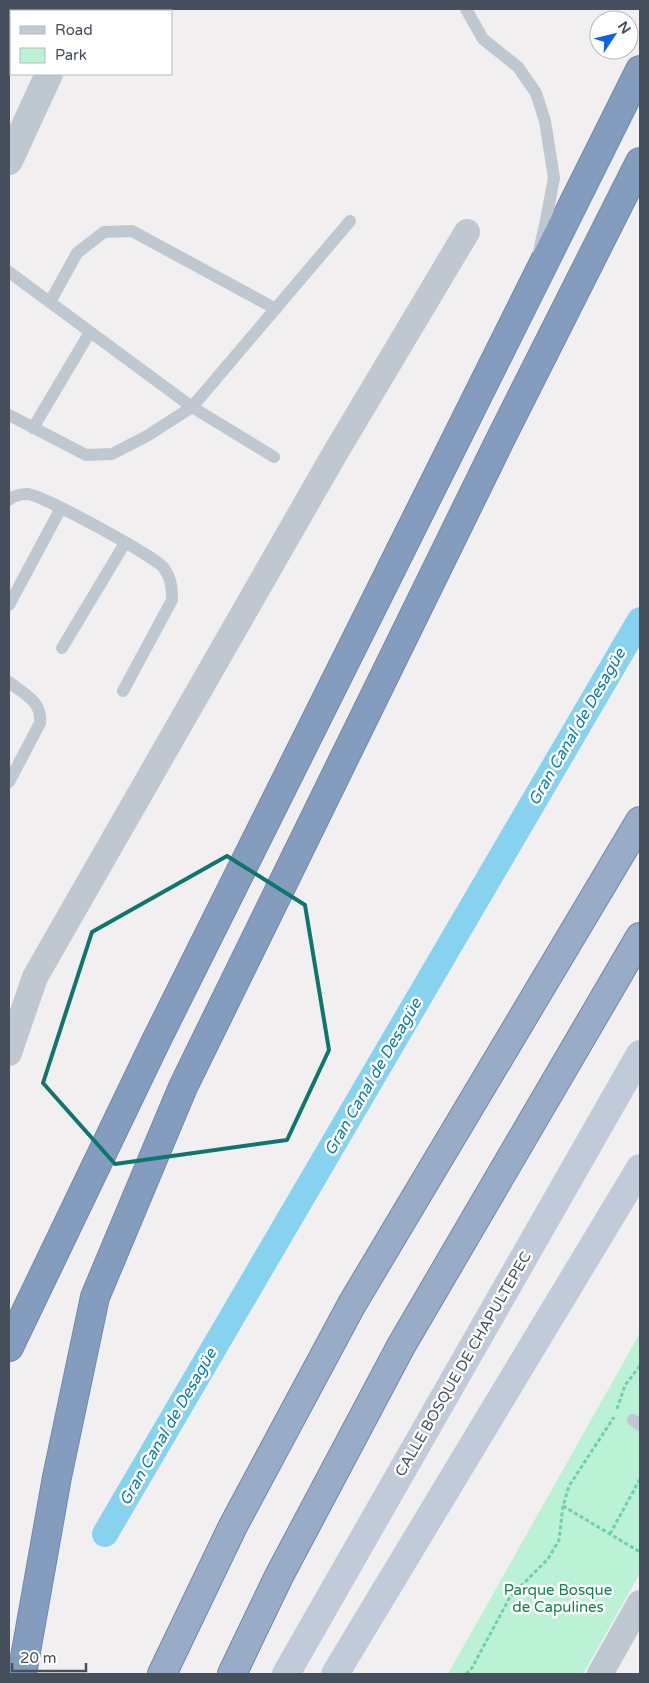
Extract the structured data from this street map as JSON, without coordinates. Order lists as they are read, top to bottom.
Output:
{
  "streets": {
    "main road": ["CALLE BOSQUE DE CHAPULTEPEC"]
  },
  "water": ["Gran Canal de Desagüe"],
  "parks": ["Parque Bosque de Capulines"],
  "legend": ["Road", "Park"],
  "scale_bar": "20 m",
  "north": "top right"
}
